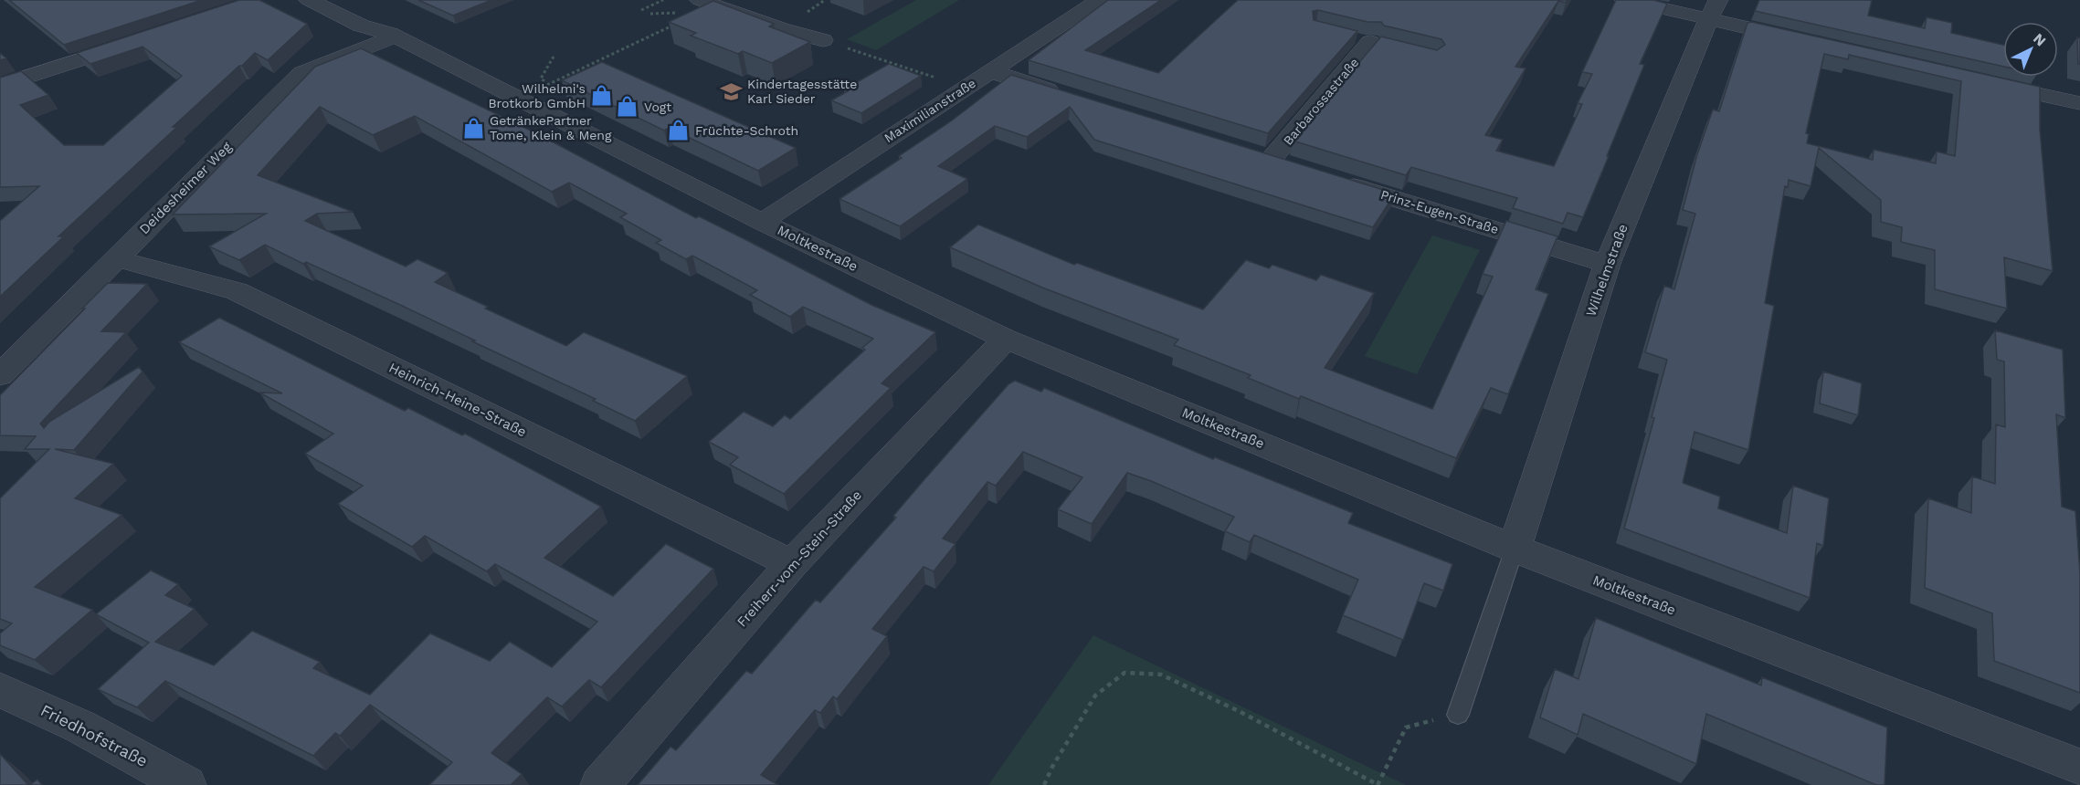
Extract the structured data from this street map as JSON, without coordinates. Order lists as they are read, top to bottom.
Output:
{
  "streets": {
    "street": [
      "Barbarossastraße",
      "Maximilianstraße",
      "Deidesheimer Weg",
      "Prinz-Eugen-Straße",
      "Moltkestraße",
      "Wilhelmstraße",
      "Heinrich-Heine-Straße",
      "Freiherr-vom-Stein-Straße",
      "Friedhofstraße"
    ]
  },
  "crossings": [
    ["Maximilianstraße", "Moltkestraße"],
    ["Deidesheimer Weg", "Moltkestraße"],
    ["Deidesheimer Weg", "Heinrich-Heine-Straße"],
    ["Prinz-Eugen-Straße", "Wilhelmstraße"],
    ["Moltkestraße", "Wilhelmstraße"],
    ["Moltkestraße", "Freiherr-vom-Stein-Straße"],
    ["Heinrich-Heine-Straße", "Freiherr-vom-Stein-Straße"]
  ],
  "places": {
    "school or university": ["Kindertagesstätte Karl Sieder"],
    "shop": [
      "Wilhelmi's Brotkorb GmbH",
      "Vogt",
      "GetränkePartner Tome, Klein & Meng",
      "Früchte-Schroth"
    ]
  },
  "north": "top right"
}
